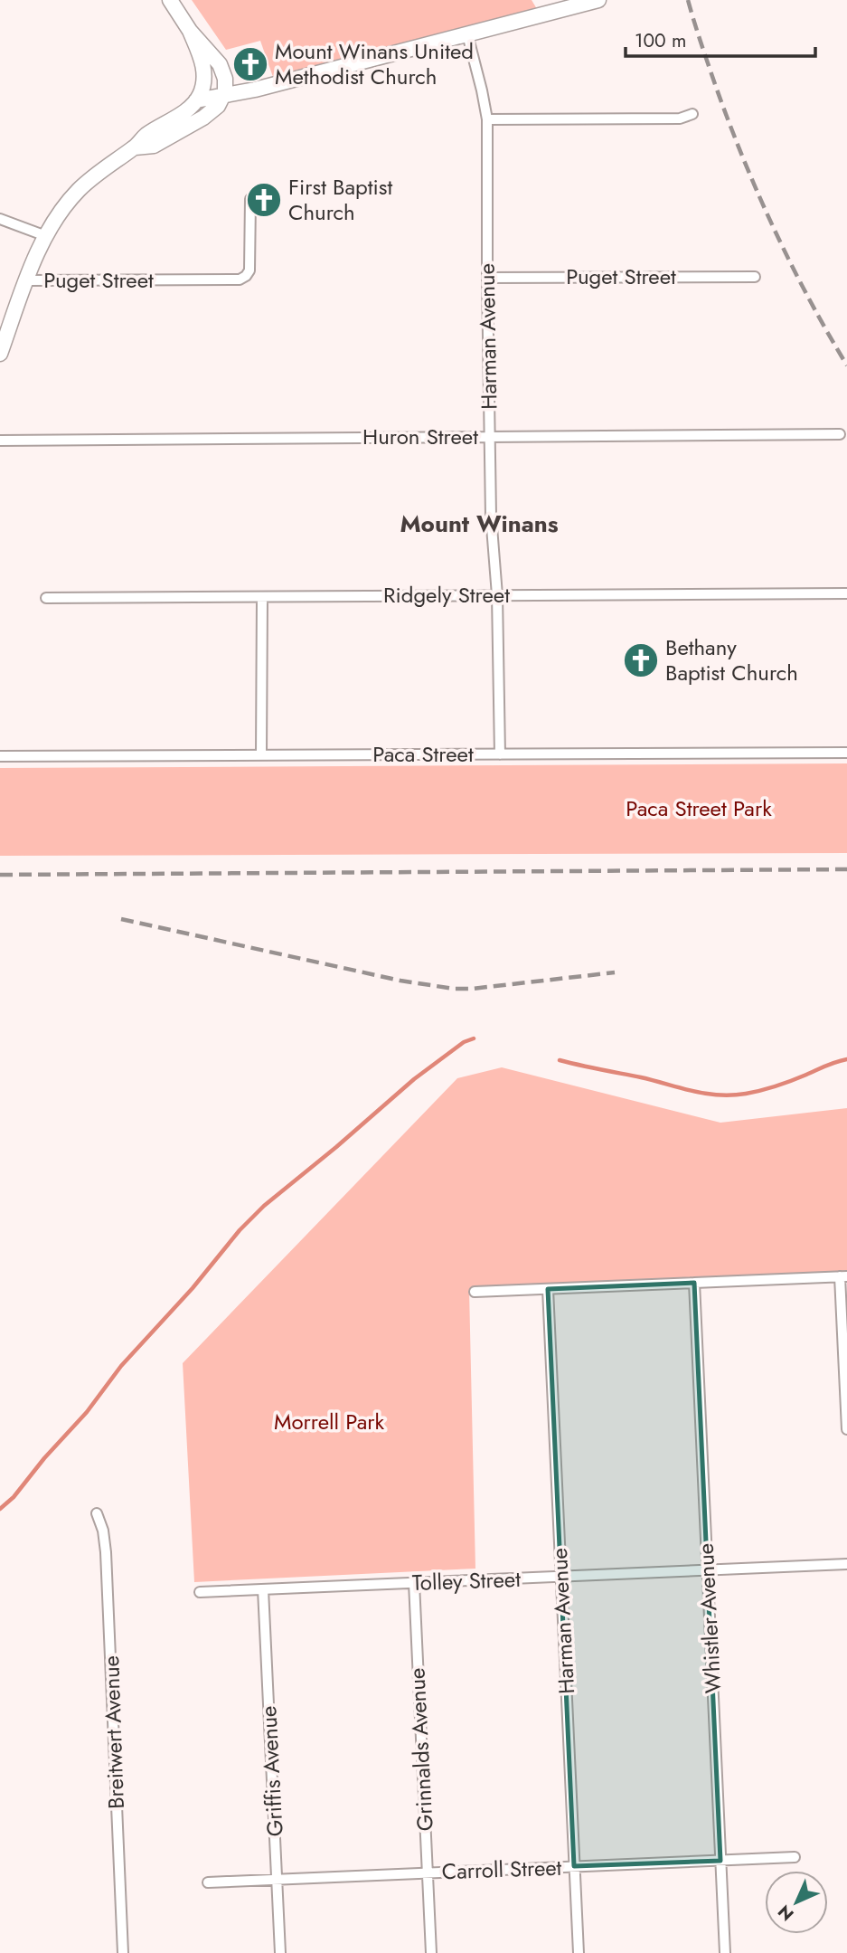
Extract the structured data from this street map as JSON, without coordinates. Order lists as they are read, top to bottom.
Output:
{
  "streets": {
    "street": [
      "Puget Street",
      "Harman Avenue",
      "Huron Street",
      "Ridgely Street",
      "Paca Street",
      "Tolley Street",
      "Whistler Avenue",
      "Breitwert Avenue",
      "Grinnalds Avenue",
      "Griffis Avenue",
      "Carroll Street"
    ]
  },
  "crossings": [
    ["Puget Street", "Harman Avenue"],
    ["Harman Avenue", "Huron Street"],
    ["Harman Avenue", "Ridgely Street"],
    ["Harman Avenue", "Paca Street"],
    ["Harman Avenue", "Tolley Street"],
    ["Harman Avenue", "Carroll Street"],
    ["Tolley Street", "Whistler Avenue"],
    ["Tolley Street", "Grinnalds Avenue"],
    ["Tolley Street", "Griffis Avenue"],
    ["Whistler Avenue", "Carroll Street"],
    ["Grinnalds Avenue", "Carroll Street"],
    ["Griffis Avenue", "Carroll Street"]
  ],
  "districts": ["Mount Winans"],
  "parks": ["Paca Street Park", "Morrell Park"],
  "places": {
    "church": ["Mount Winans United Methodist Church", "First Baptist Church", "Bethany Baptist Church"]
  },
  "scale_bar": "100 m",
  "north": "bottom left"
}
